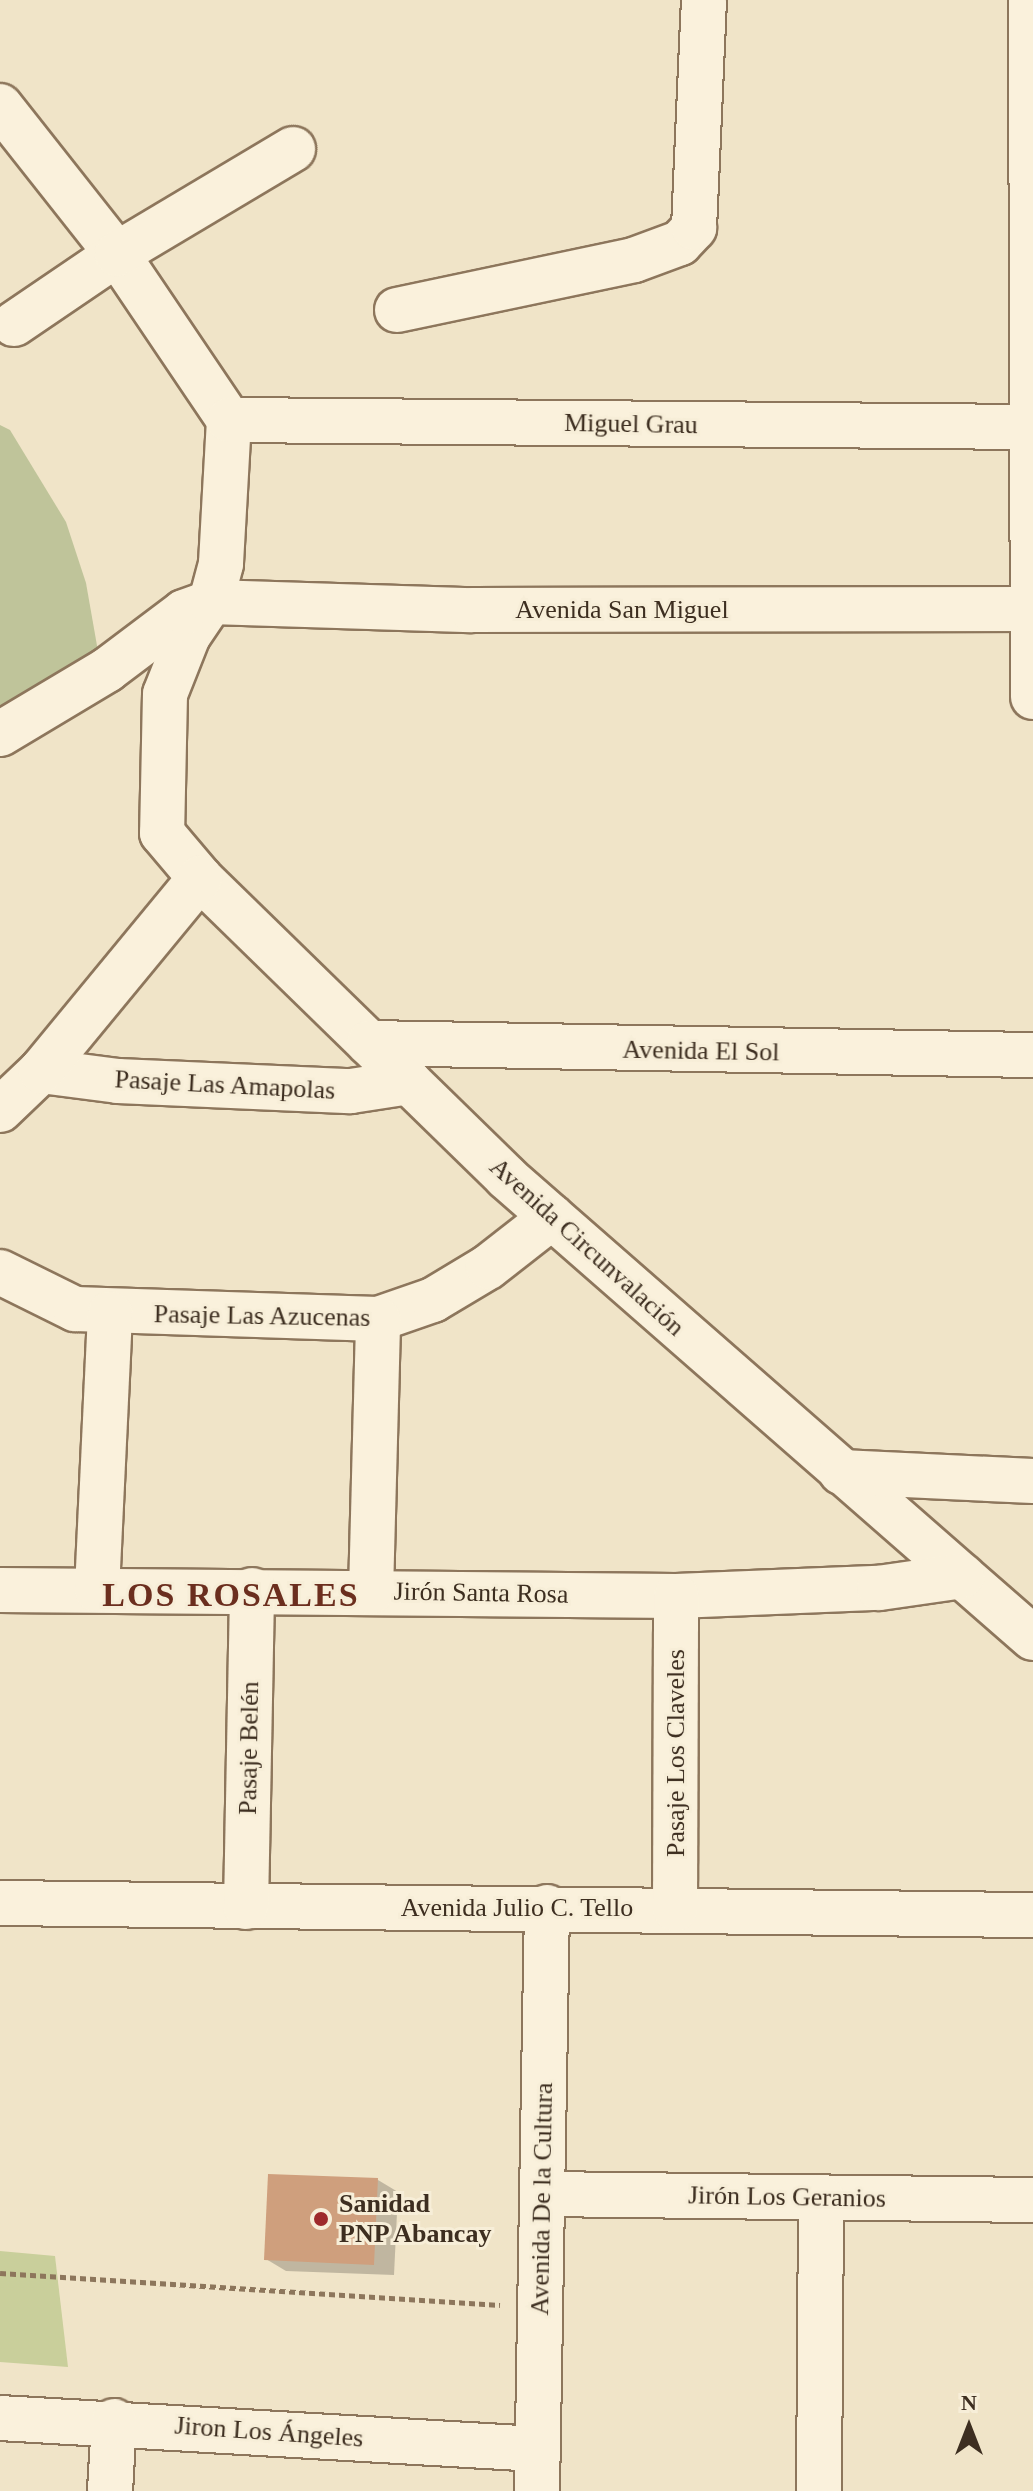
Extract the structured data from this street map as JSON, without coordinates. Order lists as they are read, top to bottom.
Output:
{
  "streets": {
    "street": [
      "Miguel Grau",
      "Avenida San Miguel",
      "Avenida El Sol",
      "Pasaje Las Amapolas",
      "Avenida Circunvalación",
      "Pasaje Las Azucenas",
      "Jirón Santa Rosa",
      "Pasaje Belén",
      "Pasaje Los Claveles",
      "Avenida Julio C. Tello",
      "Jirón Los Geranios",
      "Avenida De la Cultura",
      "Jiron Los Ángeles"
    ]
  },
  "crossings": [
    ["Avenida San Miguel", "Avenida Circunvalación"],
    ["Avenida El Sol", "Avenida Circunvalación"],
    ["Pasaje Las Amapolas", "Avenida Circunvalación"],
    ["Avenida Circunvalación", "Pasaje Las Azucenas"],
    ["Avenida Circunvalación", "Jirón Santa Rosa"],
    ["Jirón Santa Rosa", "Pasaje Belén"],
    ["Jirón Santa Rosa", "Pasaje Los Claveles"],
    ["Pasaje Belén", "Avenida Julio C. Tello"],
    ["Pasaje Los Claveles", "Avenida Julio C. Tello"],
    ["Avenida Julio C. Tello", "Avenida De la Cultura"],
    ["Jirón Los Geranios", "Avenida De la Cultura"],
    ["Avenida De la Cultura", "Jiron Los Ángeles"]
  ],
  "districts": ["LOS ROSALES"],
  "places": ["Sanidad PNP Abancay"],
  "north": "top"
}
